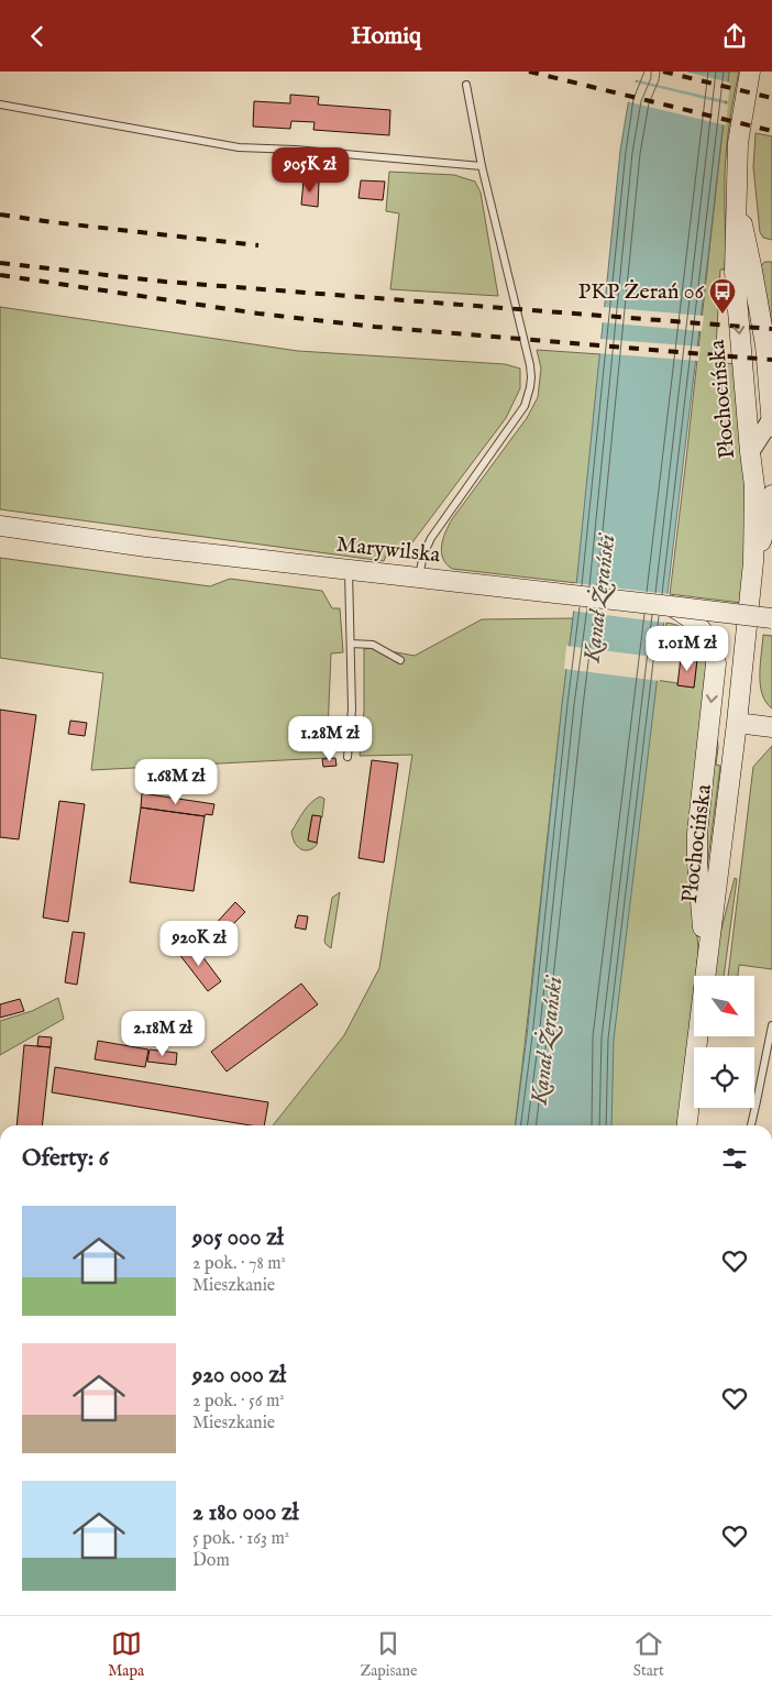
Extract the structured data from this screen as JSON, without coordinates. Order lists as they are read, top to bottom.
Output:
{
  "streets": {
    "main road": ["Płochocińska", "Marywilska"]
  },
  "water": ["Kanał Żerański"],
  "places": {
    "bus stop": ["PKP Żerań 06"]
  },
  "north": "bottom right",
  "page": {
    "header": "Homiq",
    "price": [
      "905K zł",
      "1.01M zł",
      "1.28M zł",
      "1.68M zł",
      "920K zł",
      "2.18M zł"
    ],
    "heading": "Oferty: 6",
    "list": [
      {
        "name": "905 000 zł",
        "note": "2 pok. · 78 m² · Mieszkanie"
      },
      {
        "name": "920 000 zł",
        "note": "2 pok. · 56 m² · Mieszkanie"
      },
      {
        "name": "2 180 000 zł",
        "note": "5 pok. · 163 m² · Dom"
      }
    ],
    "tabs": ["Mapa", "Zapisane", "Start"]
  }
}
